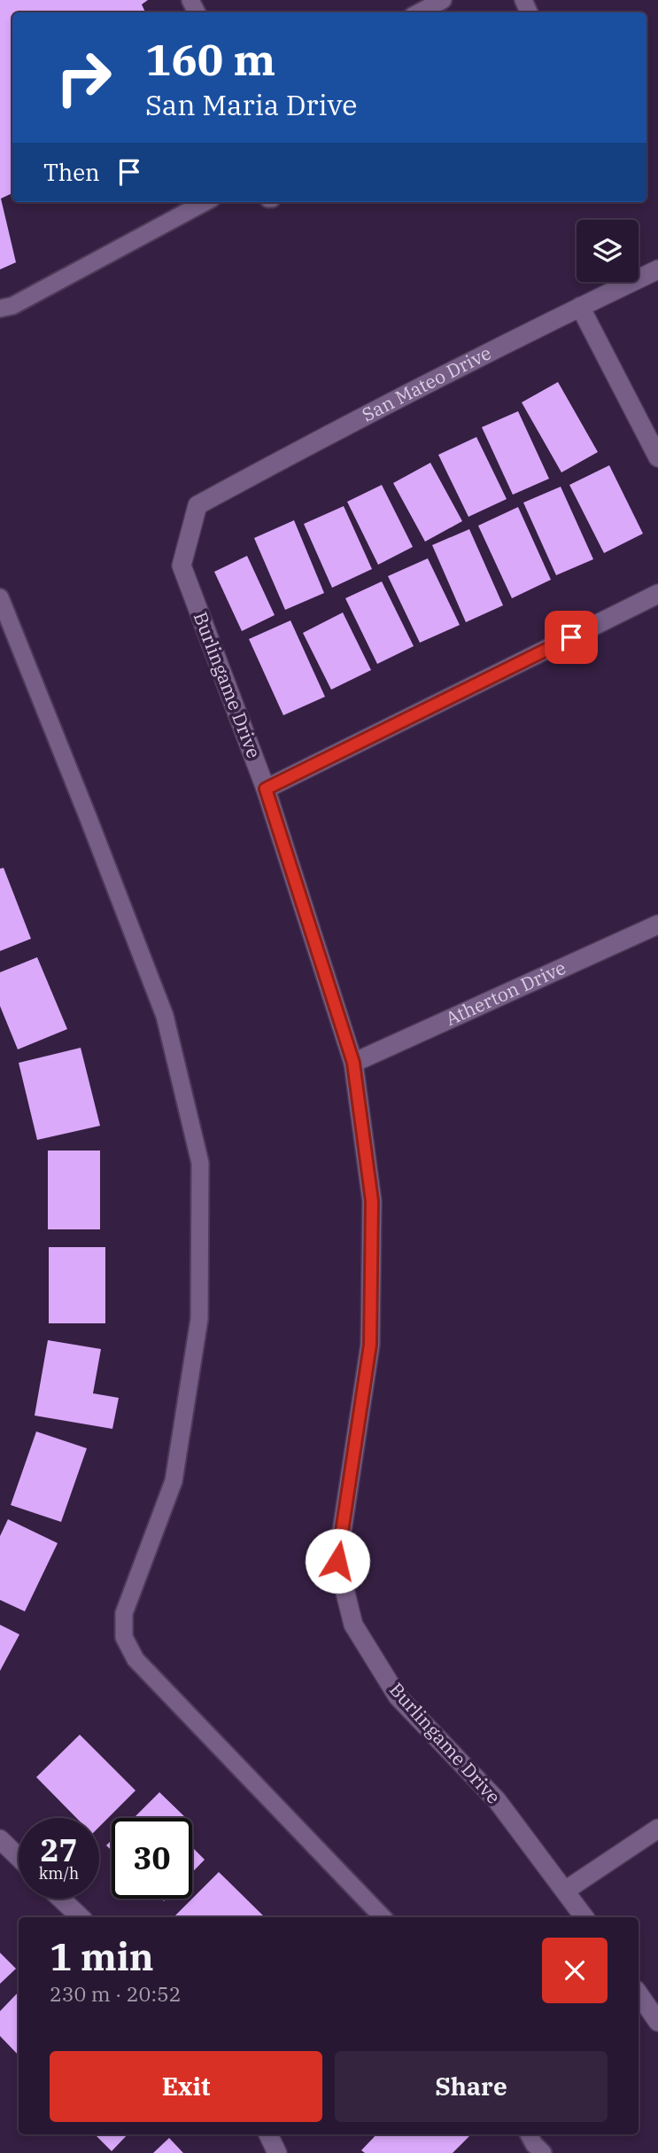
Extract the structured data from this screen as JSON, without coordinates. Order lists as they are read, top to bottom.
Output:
{
  "streets": {
    "street": ["San Mateo Drive", "Burlingame Drive", "Atherton Drive"]
  },
  "crossings": [
    ["San Mateo Drive", "Burlingame Drive"],
    ["Burlingame Drive", "Atherton Drive"]
  ],
  "page": {
    "turn": ["160 m", "San Maria Drive"],
    "then": "Then",
    "speed": "27 km/h",
    "limit": "30",
    "heading": ["1 min", "230 m · 20:52"],
    "buttons": ["Exit", "Share"]
  }
}
